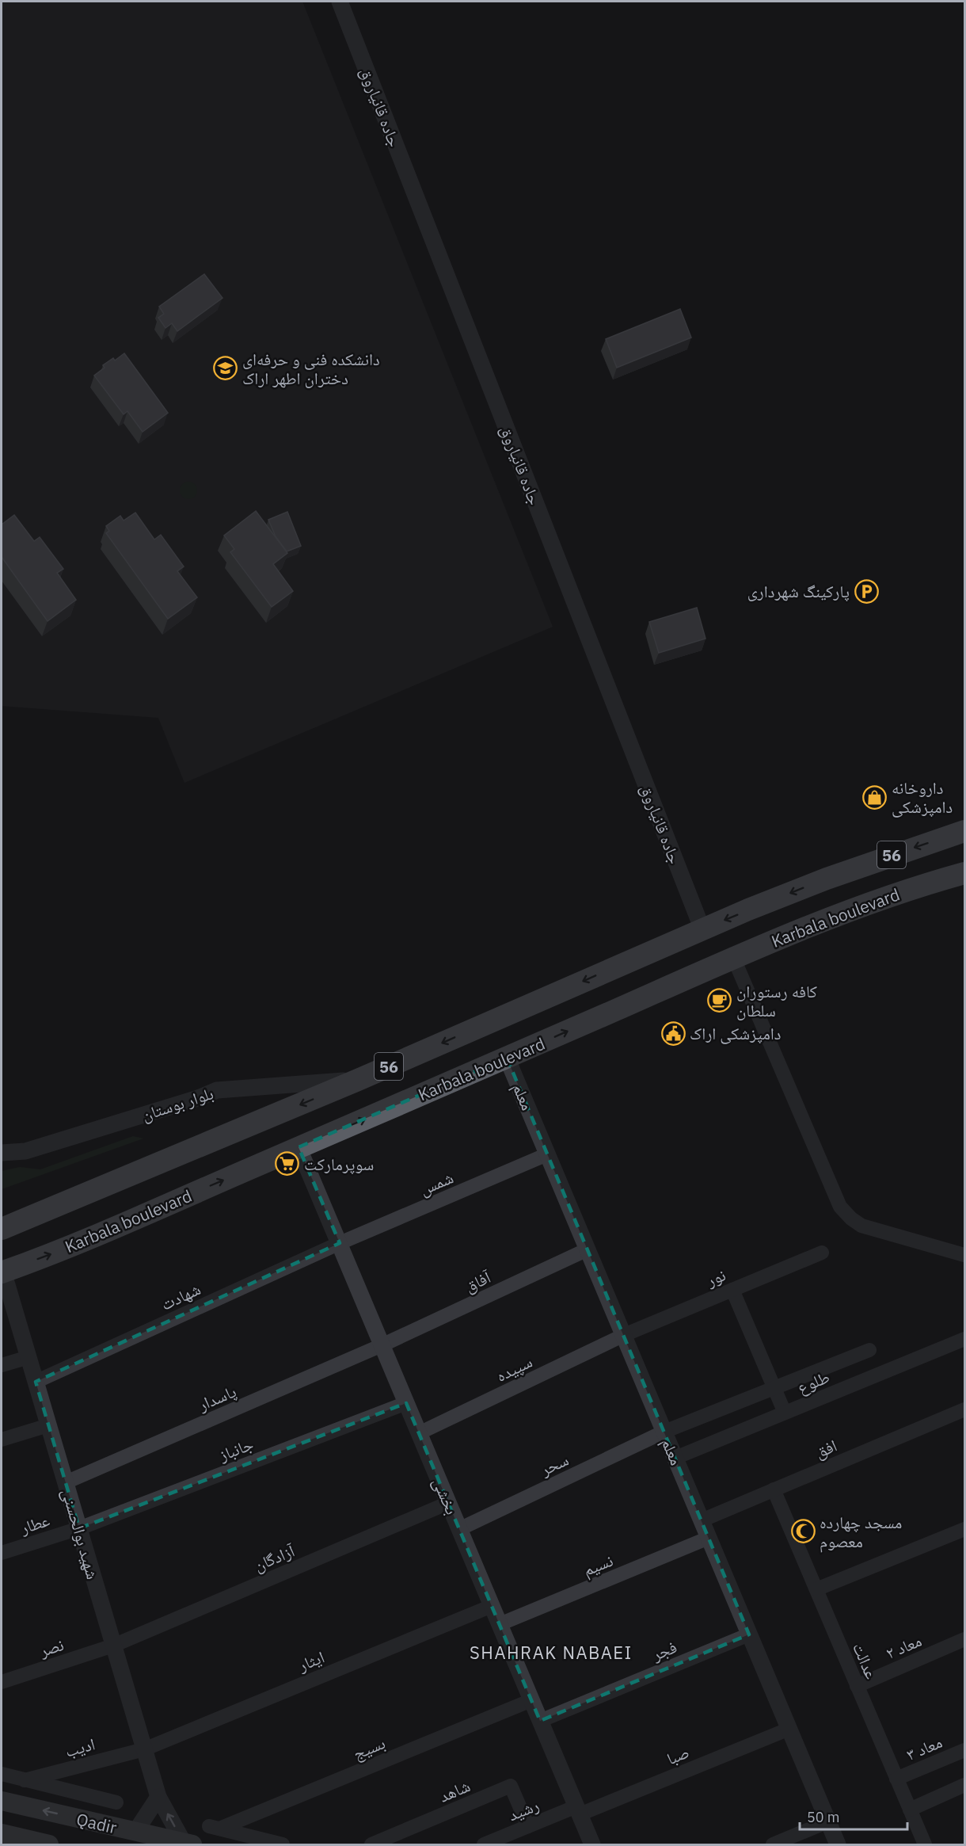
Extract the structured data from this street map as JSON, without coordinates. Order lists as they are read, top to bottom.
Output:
{
  "streets": {
    "highway": ["56", "Karbala boulevard"],
    "main road": ["Qadir"],
    "street": [
      "جاده قانیاروق",
      "معلم",
      "بلوار بوستان",
      "شمس",
      "نور",
      "آفاق",
      "شهادت",
      "سپیده",
      "طلوع",
      "پاسدار",
      "افق",
      "جانباز",
      "سحر",
      "بخشی",
      "عطار",
      "شهید بوالحسنی",
      "آزادگان",
      "نسیم",
      "معاد ۲",
      "نصر",
      "فجر",
      "ایثار",
      "عدالت",
      "ادیب",
      "بسیج",
      "معاد ۳",
      "صبا",
      "شاهد",
      "رشید"
    ]
  },
  "crossings": [
    ["جاده قانیاروق", "56"],
    ["56", "بلوار بوستان"],
    ["Karbala boulevard", "معلم"],
    ["Karbala boulevard", "بخشی"],
    ["Karbala boulevard", "شهید بوالحسنی"],
    ["معلم", "شمس"],
    ["معلم", "نور"],
    ["معلم", "آفاق"],
    ["معلم", "سپیده"],
    ["معلم", "طلوع"],
    ["معلم", "افق"],
    ["معلم", "سحر"],
    ["معلم", "نسیم"],
    ["معلم", "فجر"],
    ["معلم", "صبا"],
    ["شمس", "شهادت"],
    ["شمس", "بخشی"],
    ["نور", "سپیده"],
    ["آفاق", "پاسدار"],
    ["آفاق", "بخشی"],
    ["شهادت", "بخشی"],
    ["شهادت", "شهید بوالحسنی"],
    ["سپیده", "بخشی"],
    ["پاسدار", "بخشی"],
    ["پاسدار", "شهید بوالحسنی"],
    ["افق", "عدالت"],
    ["جانباز", "بخشی"],
    ["جانباز", "عطار"],
    ["جانباز", "شهید بوالحسنی"],
    ["سحر", "بخشی"],
    ["بخشی", "آزادگان"],
    ["بخشی", "نسیم"],
    ["بخشی", "فجر"],
    ["بخشی", "ایثار"],
    ["بخشی", "بسیج"],
    ["بخشی", "صبا"],
    ["بخشی", "رشید"],
    ["عطار", "شهید بوالحسنی"],
    ["شهید بوالحسنی", "آزادگان"],
    ["شهید بوالحسنی", "نصر"],
    ["شهید بوالحسنی", "ایثار"],
    ["شهید بوالحسنی", "ادیب"],
    ["شهید بوالحسنی", "Qadir"],
    ["آزادگان", "نصر"],
    ["معاد ۲", "عدالت"],
    ["ایثار", "ادیب"],
    ["عدالت", "معاد ۳"],
    ["صبا", "رشید"],
    ["شاهد", "رشید"]
  ],
  "districts": ["SHAHRAK NABAEI"],
  "places": {
    "school or university": ["دانشکده فنی و حرفه‌ای دختران اطهر اراک"],
    "parking": ["پارکینگ شهرداری"],
    "shop": ["داروخانه دامپزشکی"],
    "cafe": ["کافه رستوران سلطان"],
    "public building": ["دامپزشکی اراک"],
    "supermarket": ["سوپرمارکت"],
    "mosque": ["مسجد چهارده معصوم"]
  },
  "scale_bar": "50 m"
}
